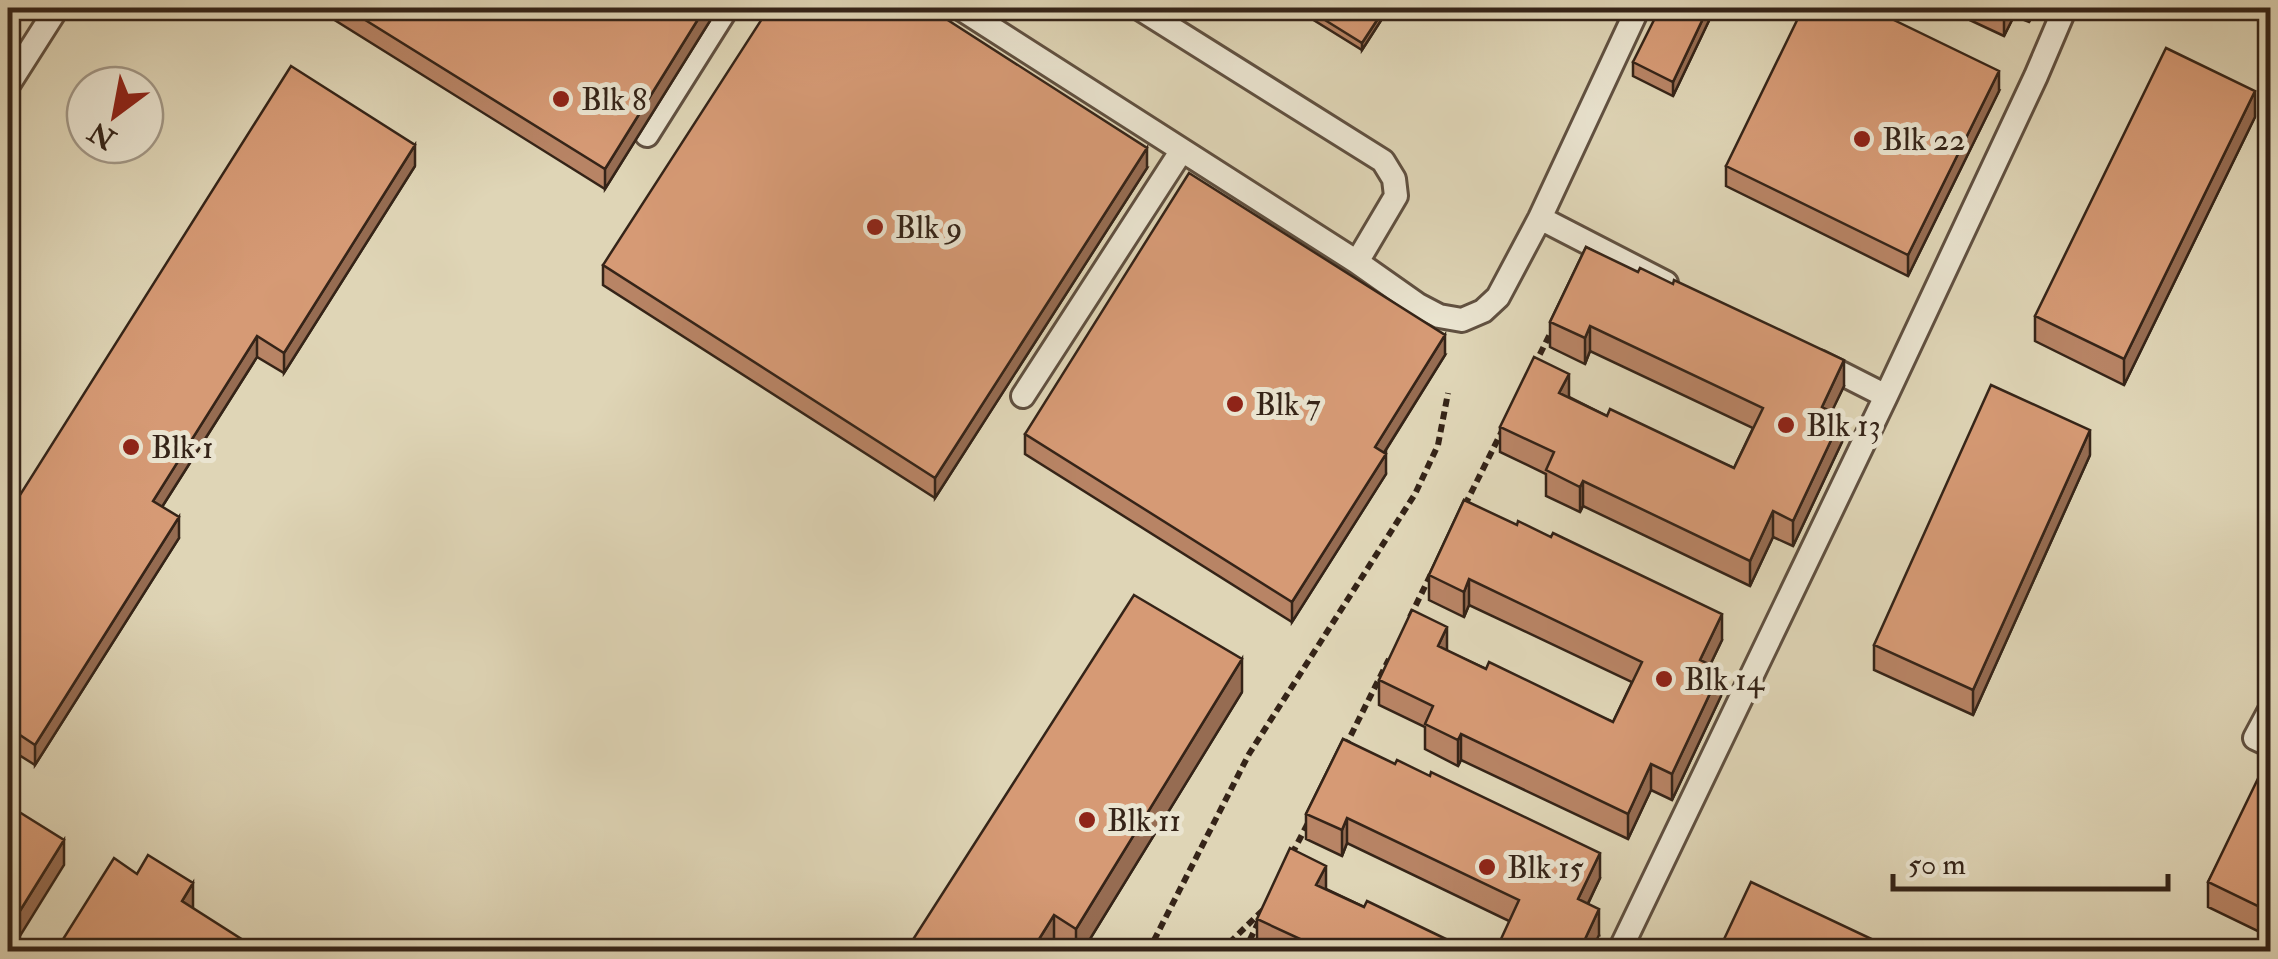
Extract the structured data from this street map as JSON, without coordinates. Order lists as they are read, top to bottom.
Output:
{
  "places": [
    "Blk 8",
    "Blk 22",
    "Blk 9",
    "Blk 7",
    "Blk 13",
    "Blk 1",
    "Blk 14",
    "Blk 11",
    "Blk 15"
  ],
  "scale_bar": "50 m",
  "north": "bottom left"
}
